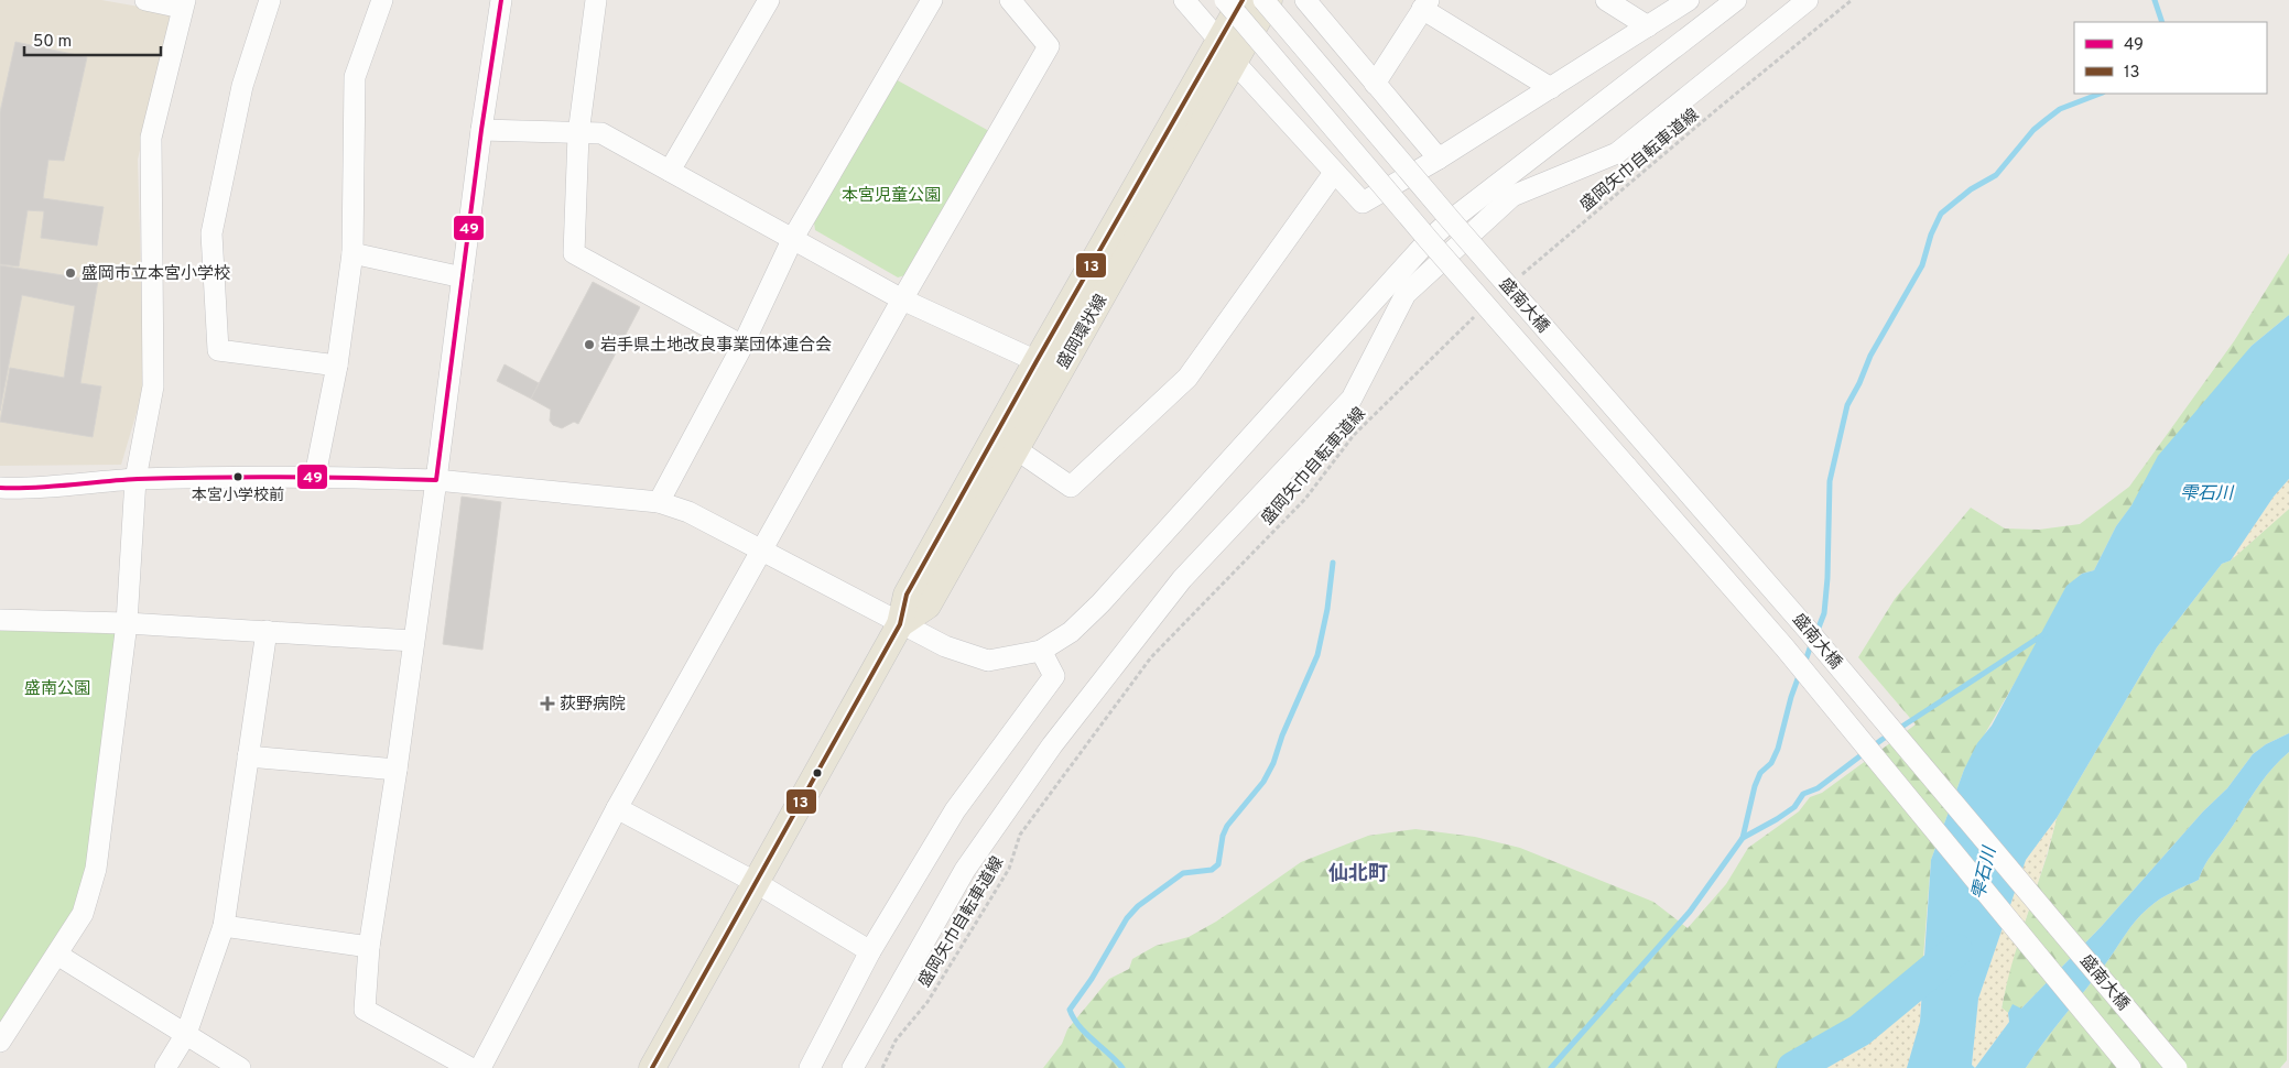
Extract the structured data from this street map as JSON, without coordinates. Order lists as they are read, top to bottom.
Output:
{
  "streets": {
    "main road": ["盛岡環状線"],
    "street": ["盛南大橋"],
    "path": ["盛岡矢巾自転車道線"]
  },
  "districts": ["仙北町"],
  "water": ["雫石川"],
  "parks": ["本宮児童公園", "盛南公園"],
  "places": {
    "other": ["盛岡市立本宮小学校", "岩手県土地改良事業団体連合会", "本宮小学校前"],
    "health": ["荻野病院"]
  },
  "lines": ["transit line 49", "transit line 13"],
  "legend": ["49", "13"],
  "scale_bar": "50 m"
}
